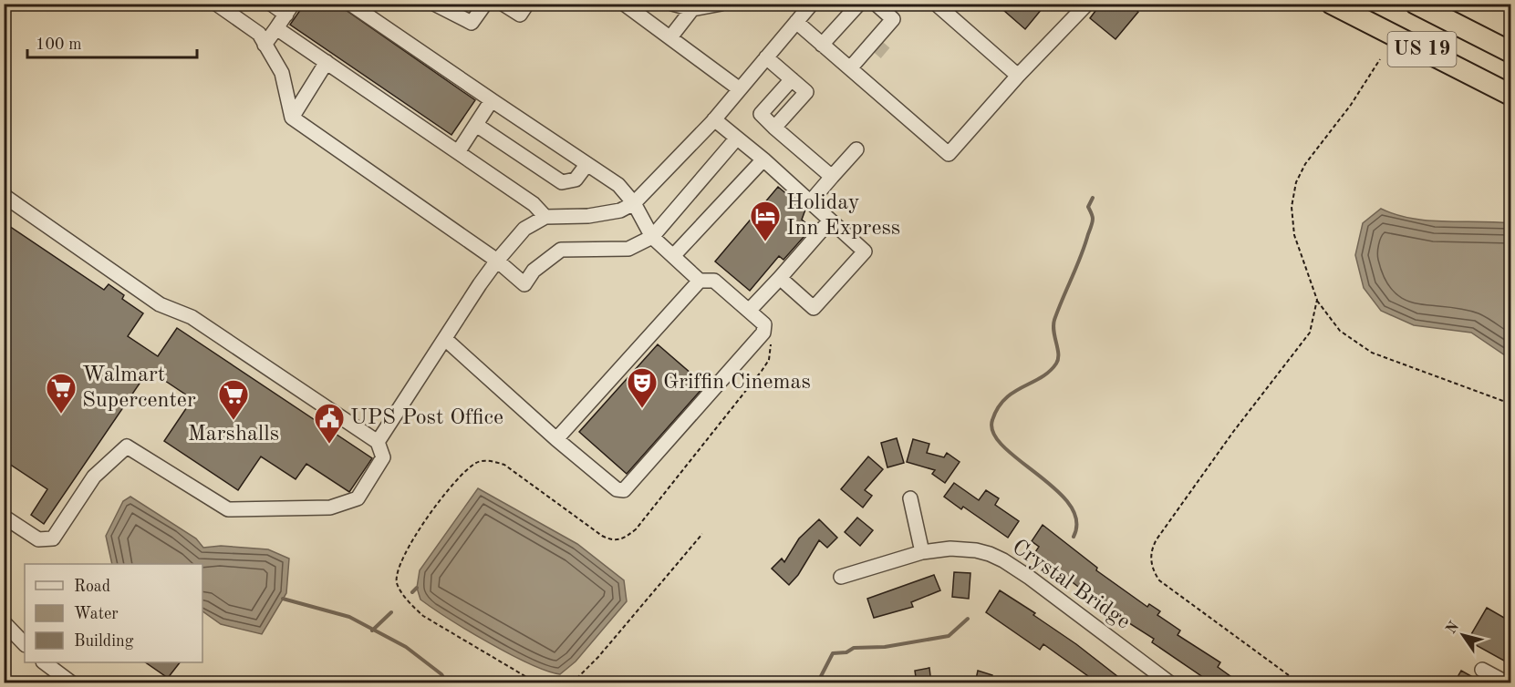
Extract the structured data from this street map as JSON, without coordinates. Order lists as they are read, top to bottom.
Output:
{
  "streets": {
    "highway": ["US 19"],
    "street": ["Crystal Bridge"]
  },
  "places": {
    "hotel": ["Holiday Inn Express"],
    "theatre": ["Griffin Cinemas"],
    "supermarket": ["Walmart Supercenter", "Marshalls"],
    "public building": ["UPS Post Office"]
  },
  "legend": ["Road", "Water", "Building"],
  "scale_bar": "100 m",
  "north": "top left"
}
